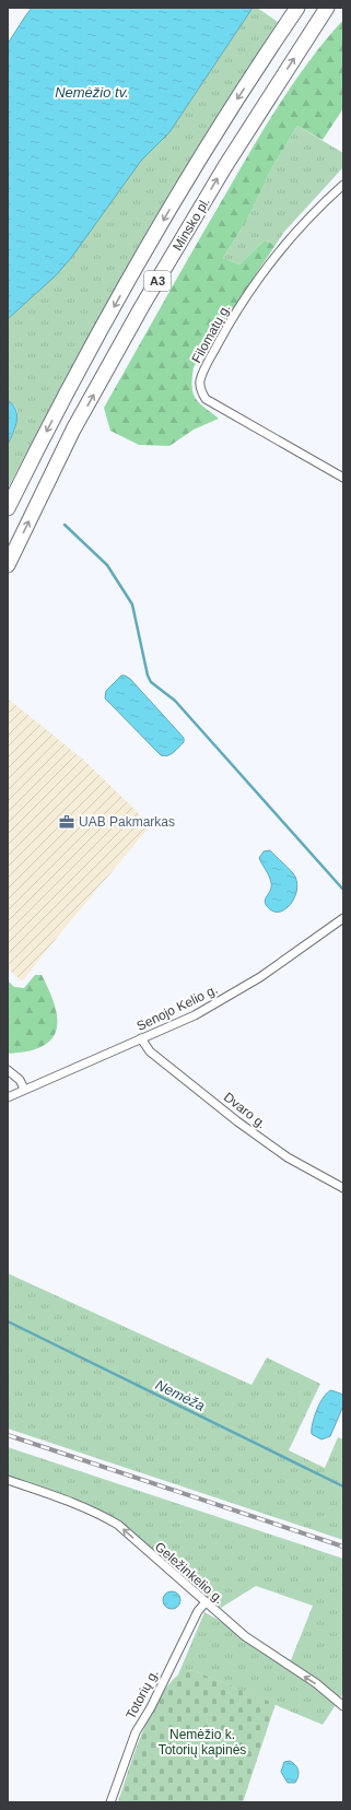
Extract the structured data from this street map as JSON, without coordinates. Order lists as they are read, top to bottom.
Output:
{
  "streets": {
    "highway": ["Minsko pl.", "A3"],
    "street": [
      "Filomatų g.",
      "Senojo Kelio g.",
      "Dvaro g.",
      "Geležinkelio g.",
      "Totorių g."
    ]
  },
  "crossings": [
    ["Senojo Kelio g.", "Dvaro g."],
    ["Geležinkelio g.", "Totorių g."]
  ],
  "one_way": ["Geležinkelio g."],
  "water": ["Nemėžio tv.", "Nemėža"],
  "parks": ["Nemėžio k. Totorių kapinės"],
  "places": {
    "office": ["UAB Pakmarkas"]
  }
}
